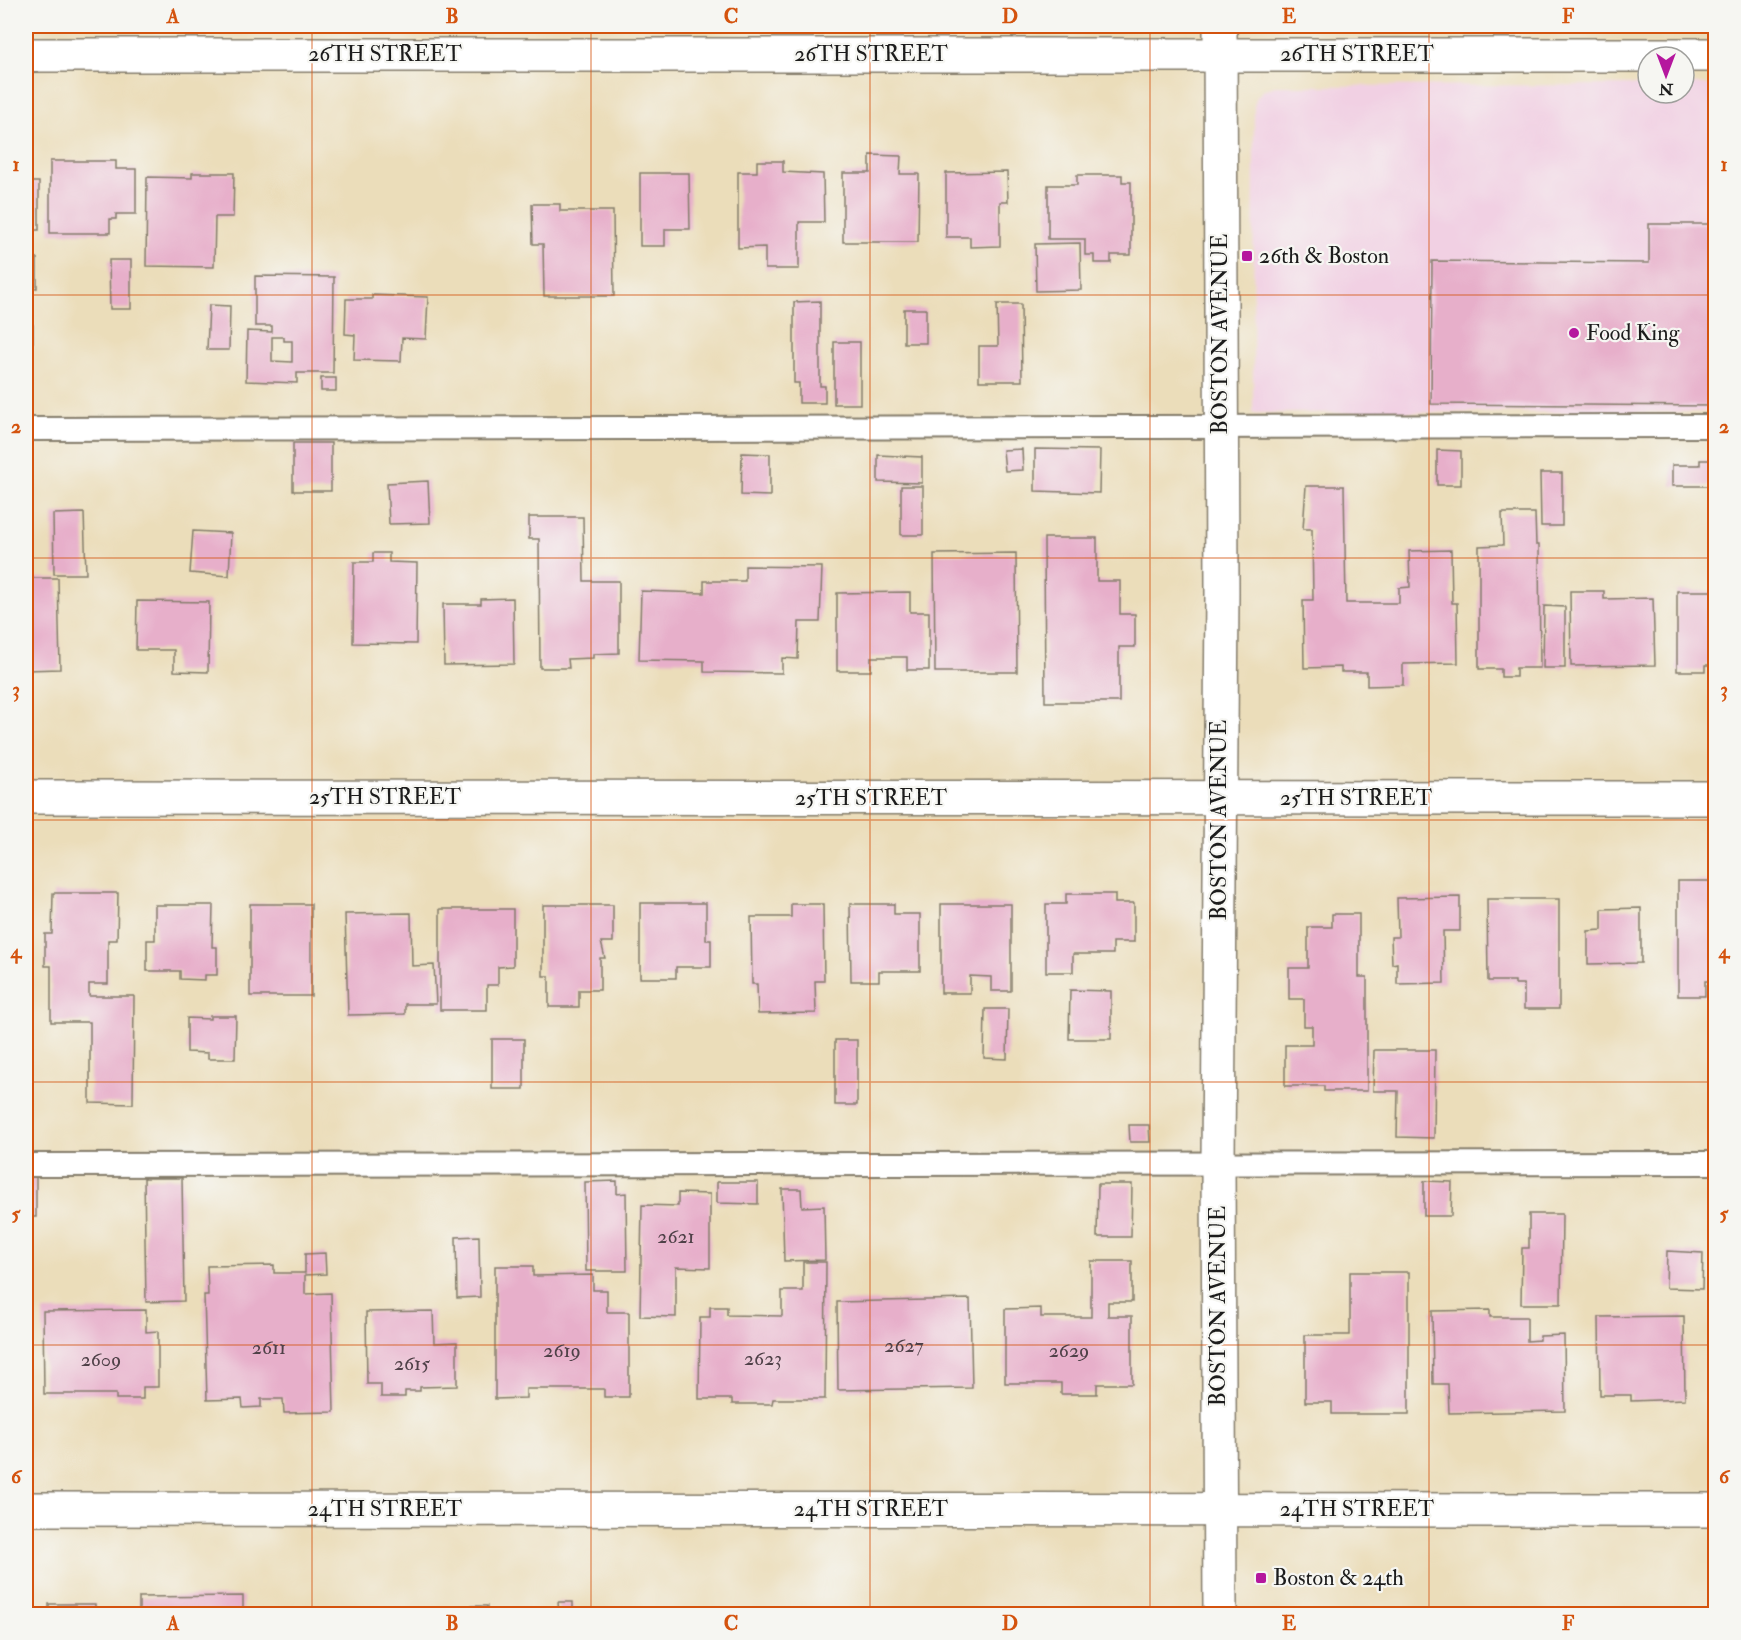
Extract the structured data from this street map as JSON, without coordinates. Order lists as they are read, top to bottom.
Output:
{
  "streets": {
    "street": [
      "26TH STREET",
      "BOSTON AVENUE",
      "25TH STREET",
      "24TH STREET"
    ]
  },
  "crossings": [
    ["26TH STREET", "BOSTON AVENUE"],
    ["BOSTON AVENUE", "25TH STREET"],
    ["BOSTON AVENUE", "24TH STREET"]
  ],
  "places": {
    "transit": ["26th & Boston", "Boston & 24th"],
    "other": ["Food King"]
  },
  "house_numbers": [
    "2621",
    "2627",
    "2611",
    "2619",
    "2629",
    "2623",
    "2609",
    "2615"
  ],
  "north": "bottom",
  "grid": {
    "columns": [
      "A",
      "B",
      "C",
      "D",
      "E",
      "F"
    ],
    "rows": [
      "1",
      "2",
      "3",
      "4",
      "5",
      "6"
    ]
  }
}
